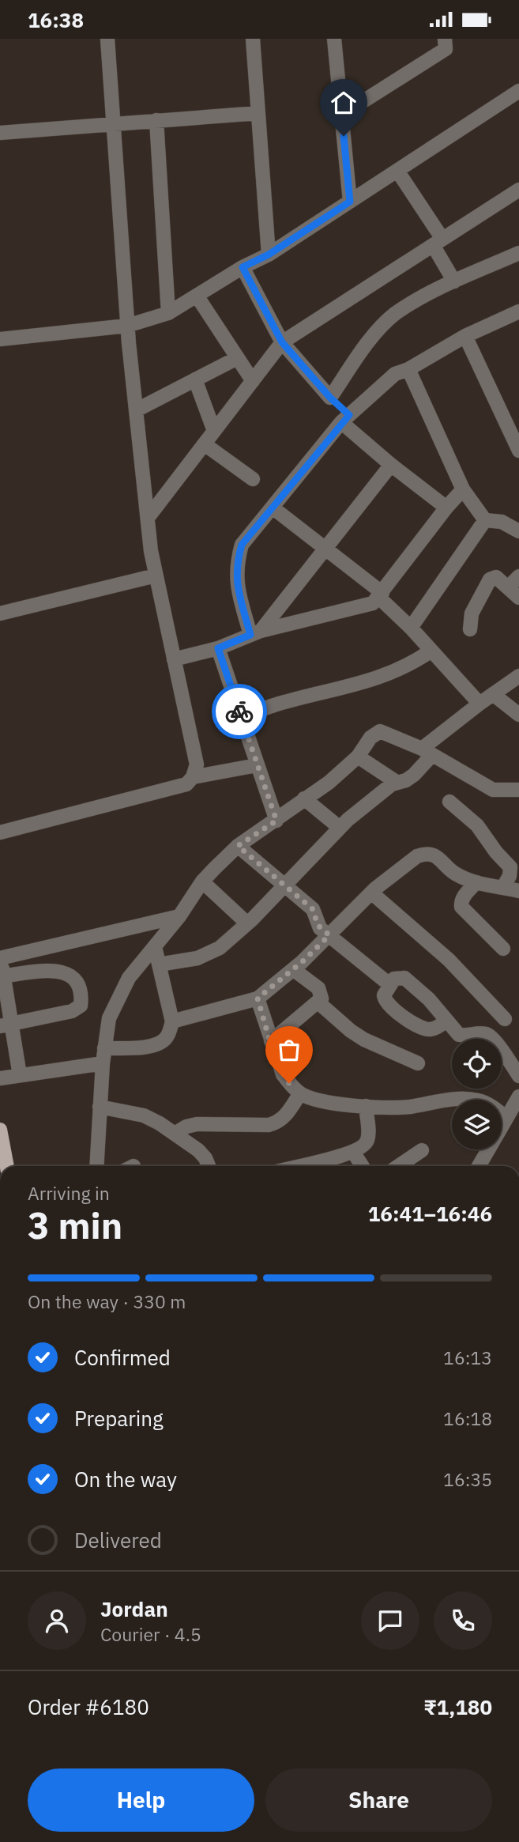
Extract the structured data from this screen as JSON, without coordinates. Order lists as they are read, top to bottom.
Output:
{
  "page": {
    "status": "16:38",
    "heading": ["3 min", "Arriving in", "16:41–16:46"],
    "panel": [
      "Jordan",
      "Courier · 4.5",
      "Order #6180",
      "₹1,180"
    ],
    "bar": "On the way · 330 m",
    "list": [
      ["Confirmed", "16:13"],
      ["Preparing", "16:18"],
      ["On the way", "16:35"],
      "Delivered"
    ],
    "buttons": ["Help", "Share"]
  }
}
